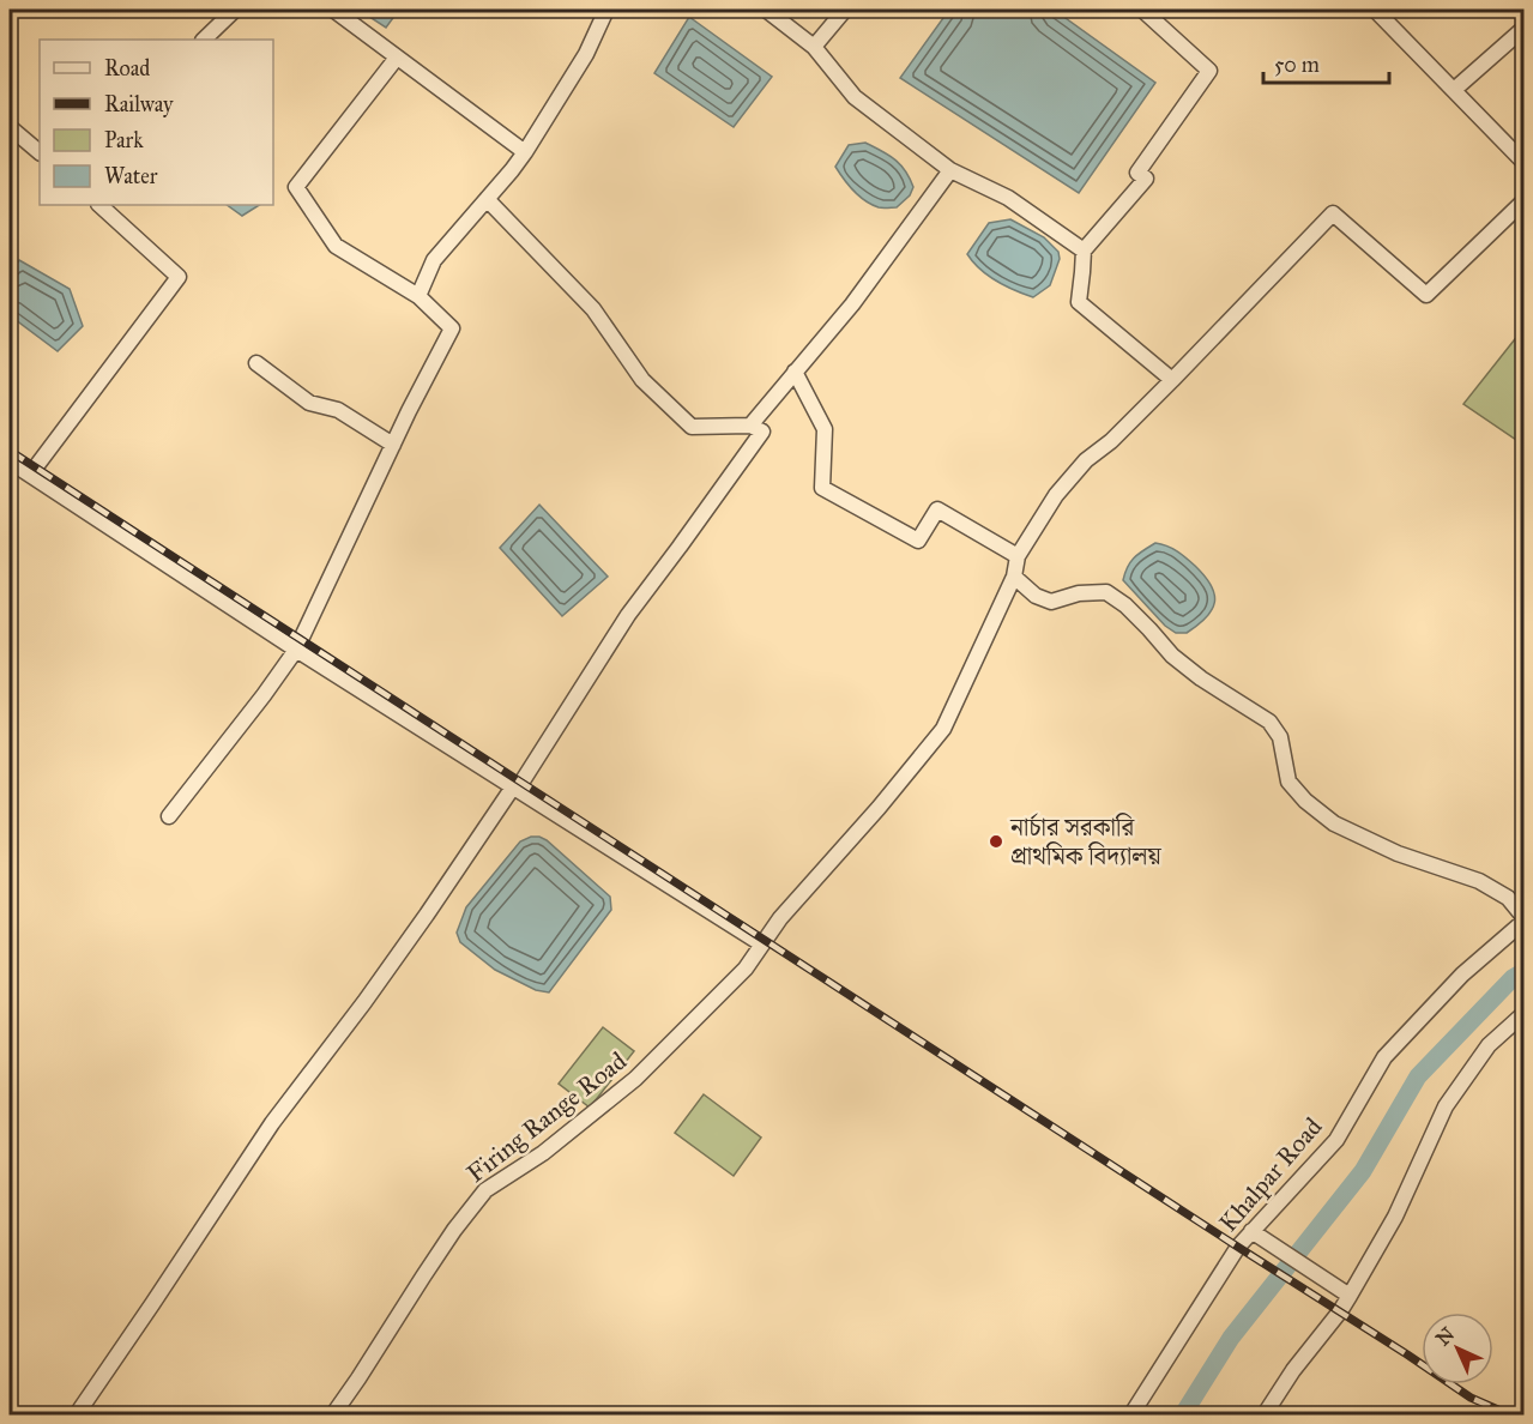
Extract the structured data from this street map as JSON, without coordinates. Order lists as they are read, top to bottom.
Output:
{
  "streets": {
    "street": ["Firing Range Road", "Khalpar Road"]
  },
  "places": ["নার্চার সরকারি প্রাথমিক বিদ্যালয়"],
  "legend": [
    "Road",
    "Railway",
    "Park",
    "Water"
  ],
  "scale_bar": "50 m",
  "north": "top left"
}
